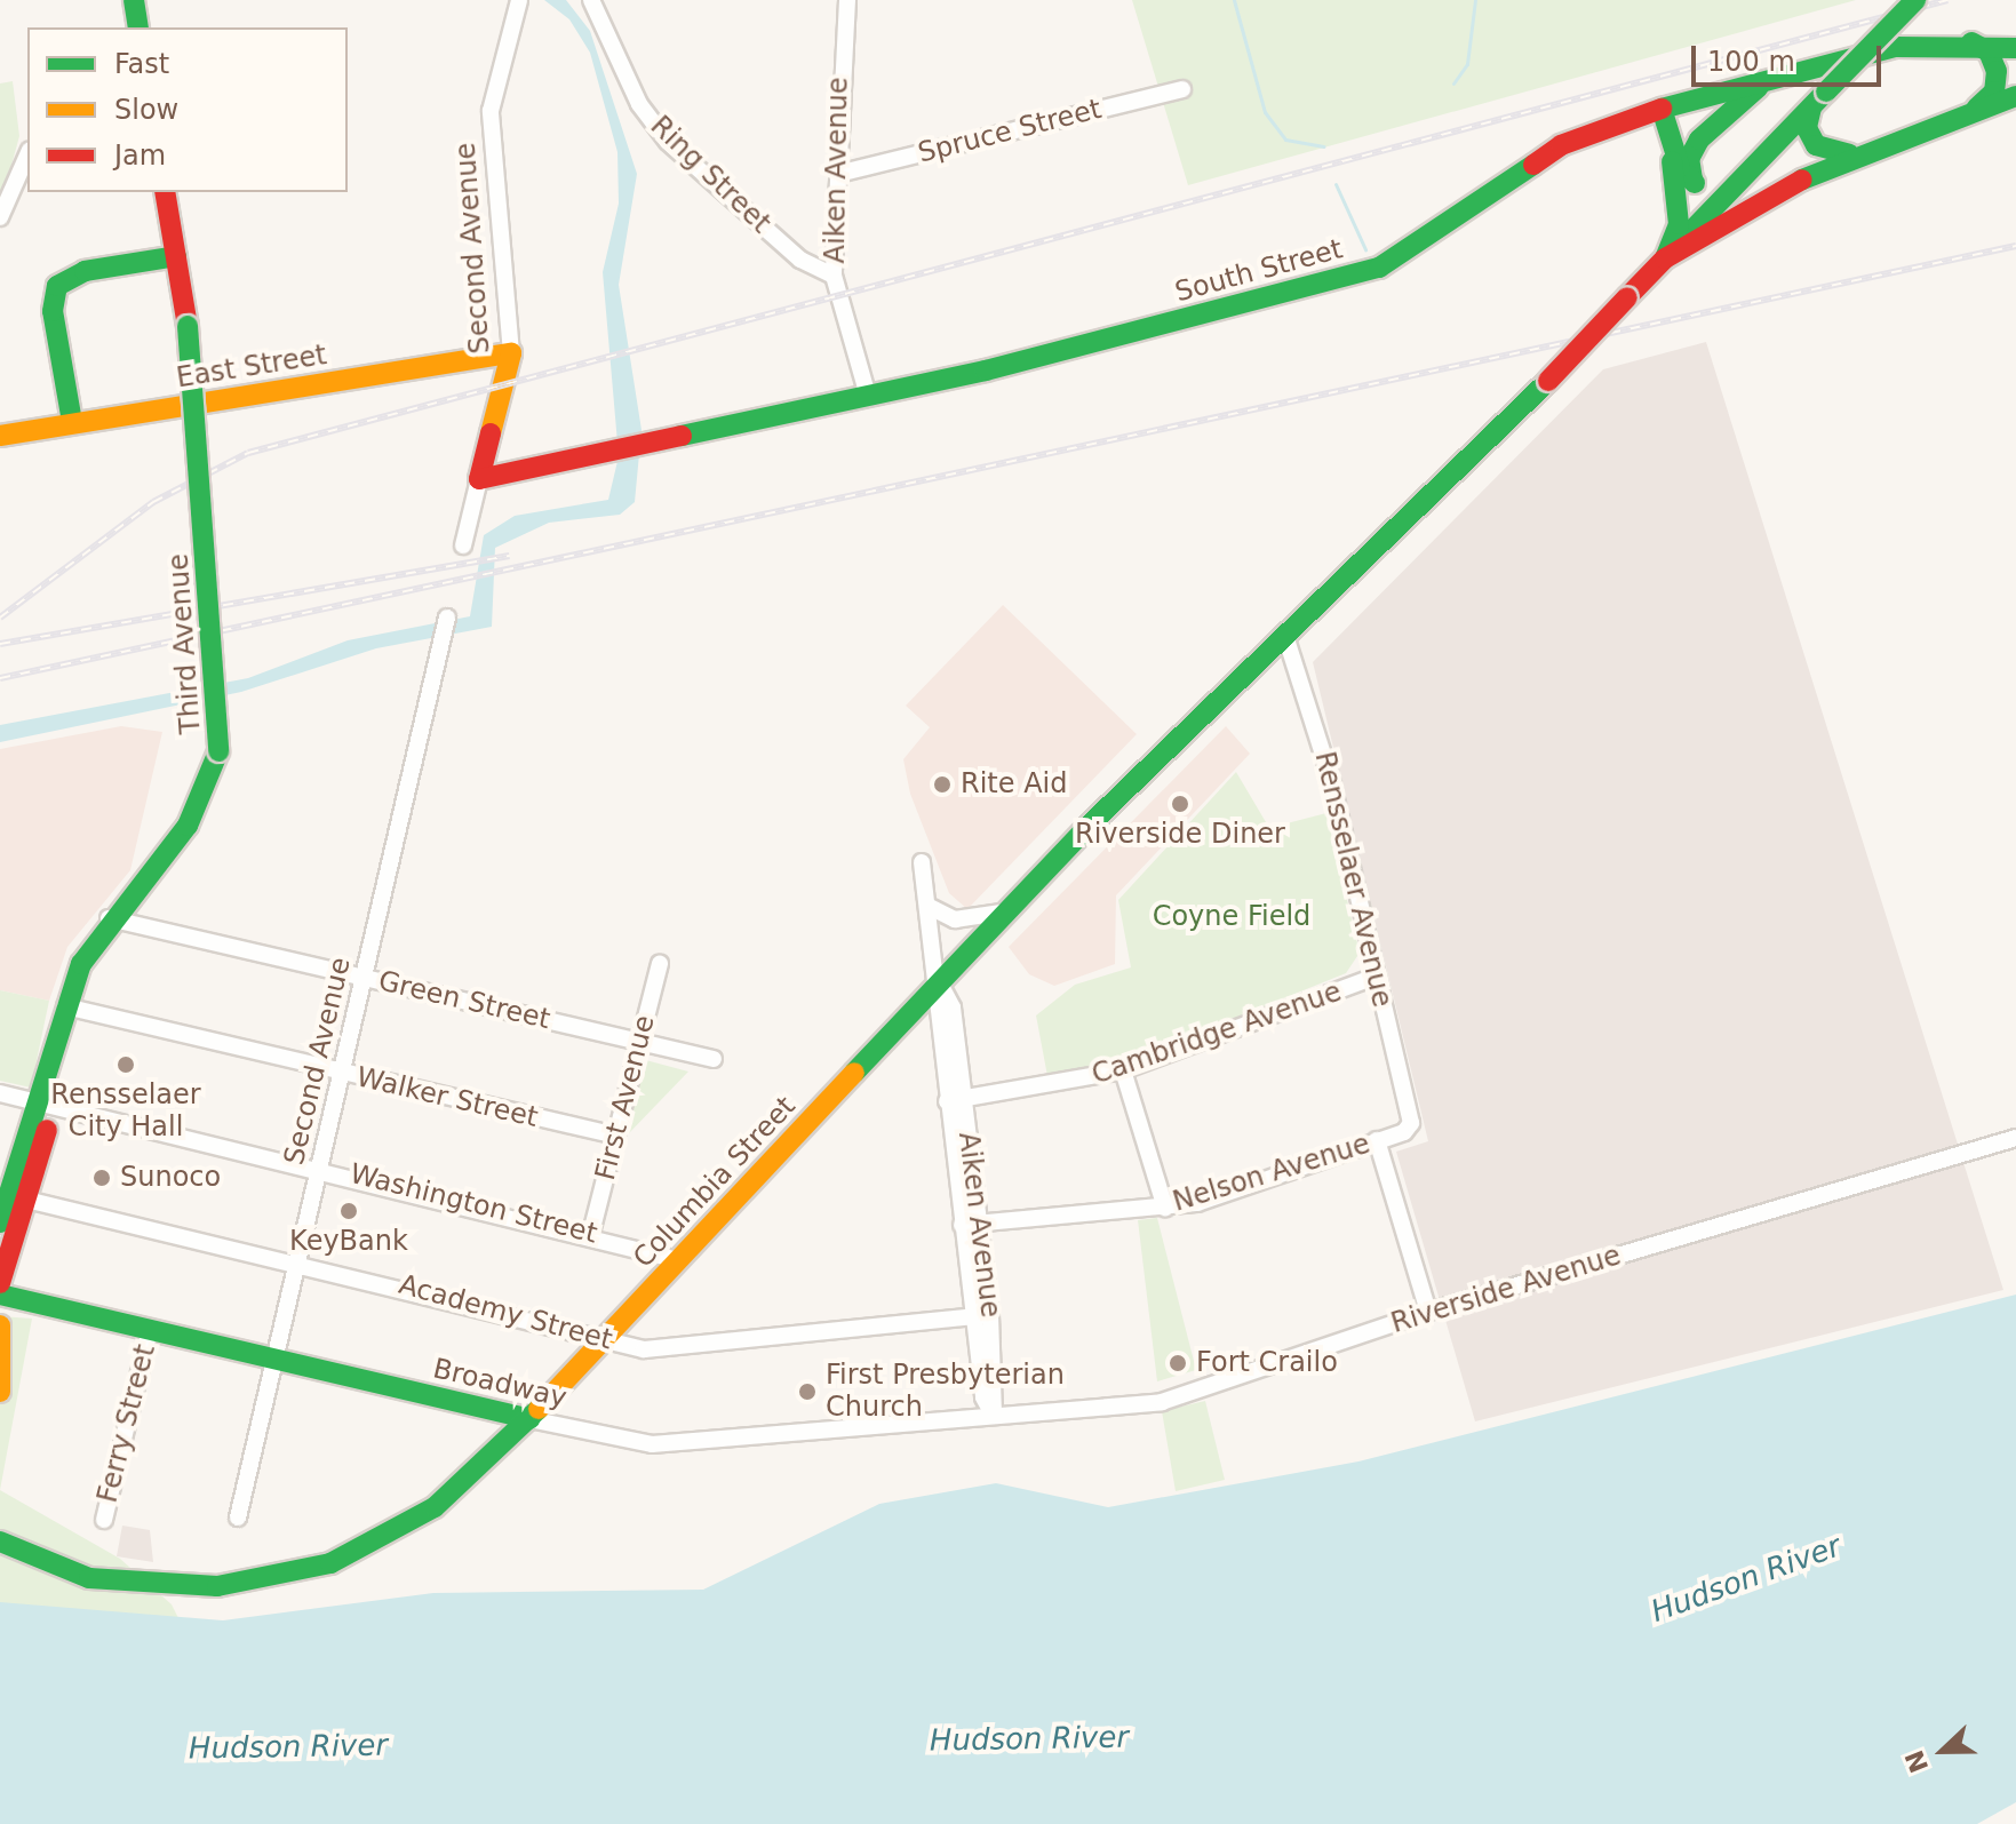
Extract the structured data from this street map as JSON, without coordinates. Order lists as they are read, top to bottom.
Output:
{
  "streets": {
    "main road": [
      "Second Avenue",
      "South Street",
      "East Street",
      "Third Avenue",
      "Columbia Street",
      "Broadway"
    ],
    "street": [
      "Spruce Street",
      "Aiken Avenue",
      "Ring Street",
      "Rensselaer Avenue",
      "Green Street",
      "Cambridge Avenue",
      "Walker Street",
      "First Avenue",
      "Nelson Avenue",
      "Washington Street",
      "Riverside Avenue",
      "Academy Street",
      "Ferry Street"
    ]
  },
  "crossings": [
    ["Spruce Street", "Aiken Avenue"],
    ["Aiken Avenue", "Ring Street"],
    ["Aiken Avenue", "South Street"],
    ["Aiken Avenue", "Cambridge Avenue"],
    ["Aiken Avenue", "Nelson Avenue"],
    ["Aiken Avenue", "Columbia Street"],
    ["Aiken Avenue", "Riverside Avenue"],
    ["Aiken Avenue", "Academy Street"],
    ["Aiken Avenue", "Broadway"],
    ["Second Avenue", "South Street"],
    ["Second Avenue", "East Street"],
    ["Second Avenue", "Green Street"],
    ["Second Avenue", "Walker Street"],
    ["Second Avenue", "Washington Street"],
    ["Second Avenue", "Academy Street"],
    ["Second Avenue", "Broadway"],
    ["Third Avenue", "Green Street"],
    ["Third Avenue", "Walker Street"],
    ["Third Avenue", "Washington Street"],
    ["Third Avenue", "Academy Street"],
    ["Rensselaer Avenue", "Cambridge Avenue"],
    ["Rensselaer Avenue", "Nelson Avenue"],
    ["Rensselaer Avenue", "Columbia Street"],
    ["Green Street", "First Avenue"],
    ["Walker Street", "First Avenue"],
    ["First Avenue", "Washington Street"],
    ["Columbia Street", "Washington Street"],
    ["Columbia Street", "Academy Street"],
    ["Columbia Street", "Broadway"],
    ["Riverside Avenue", "Broadway"],
    ["Broadway", "Ferry Street"]
  ],
  "water": ["Hudson River"],
  "parks": ["Coyne Field"],
  "places": [
    "Rite Aid",
    "Riverside Diner",
    "Rensselaer City Hall",
    "Sunoco",
    "KeyBank",
    "Fort Crailo",
    "First Presbyterian Church"
  ],
  "legend": ["Fast", "Slow", "Jam"],
  "scale_bar": "100 m",
  "north": "left"
}
